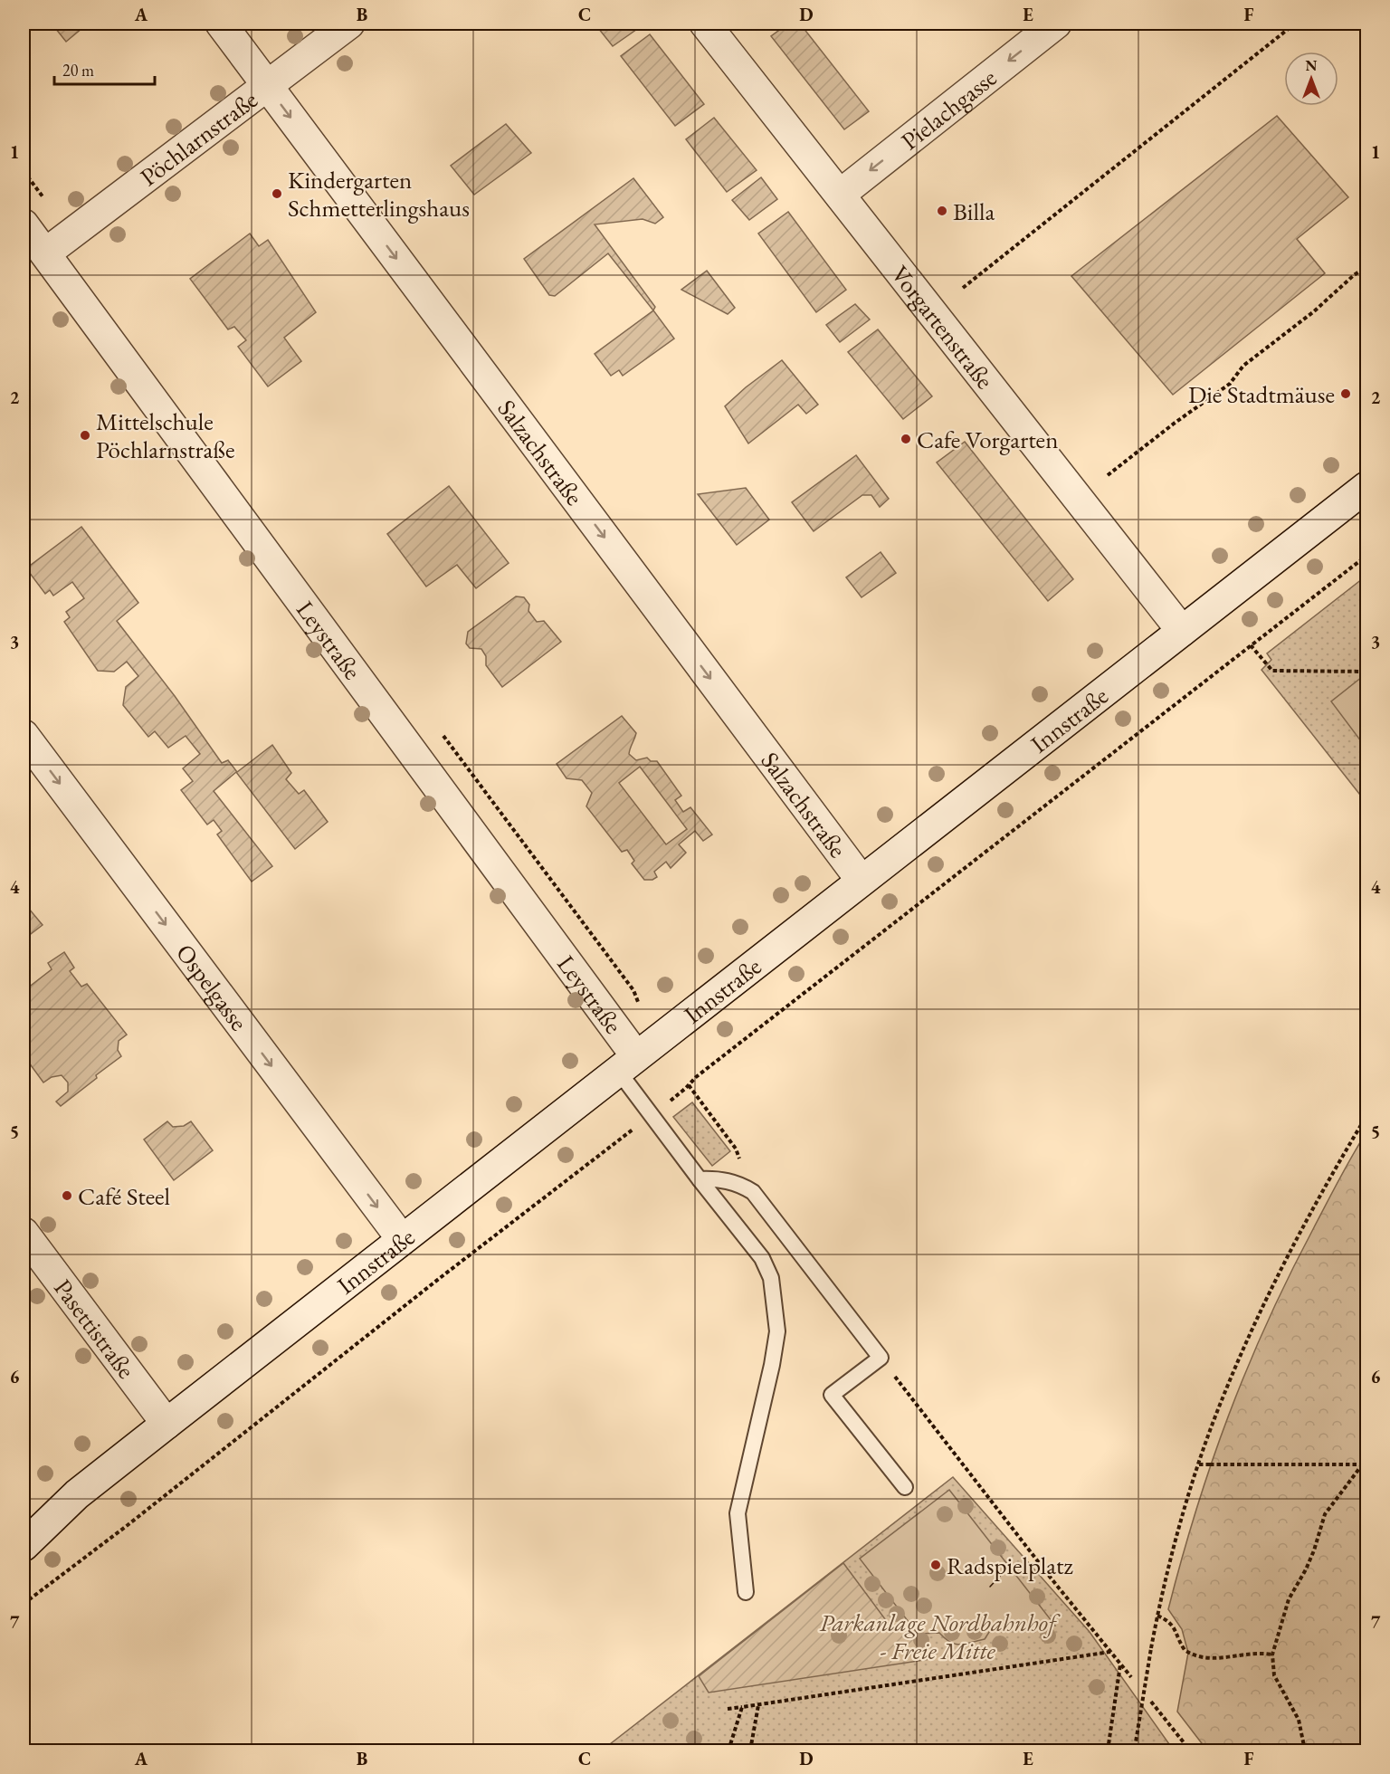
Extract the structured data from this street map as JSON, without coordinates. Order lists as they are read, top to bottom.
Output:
{
  "streets": {
    "street": [
      "Pielachgasse",
      "Pöchlarnstraße",
      "Vorgartenstraße",
      "Salzachstraße",
      "Leystraße",
      "Innstraße",
      "Ospelgasse",
      "Pasettistraße"
    ]
  },
  "crossings": [
    ["Pielachgasse", "Vorgartenstraße"],
    ["Pöchlarnstraße", "Salzachstraße"],
    ["Pöchlarnstraße", "Leystraße"],
    ["Vorgartenstraße", "Innstraße"],
    ["Salzachstraße", "Innstraße"],
    ["Leystraße", "Innstraße"],
    ["Innstraße", "Ospelgasse"],
    ["Innstraße", "Pasettistraße"]
  ],
  "one_way": ["Pielachgasse", "Salzachstraße", "Ospelgasse"],
  "parks": ["Parkanlage Nordbahnhof - Freie Mitte"],
  "places": [
    "Kindergarten Schmetterlingshaus",
    "Billa",
    "Die Stadtmäuse",
    "Mittelschule Pöchlarnstraße",
    "Cafe Vorgarten",
    "Café Steel",
    "Radspielplatz"
  ],
  "scale_bar": "20 m",
  "north": "top",
  "grid": {
    "columns": [
      "A",
      "B",
      "C",
      "D",
      "E",
      "F"
    ],
    "rows": [
      "1",
      "2",
      "3",
      "4",
      "5",
      "6",
      "7"
    ]
  }
}
